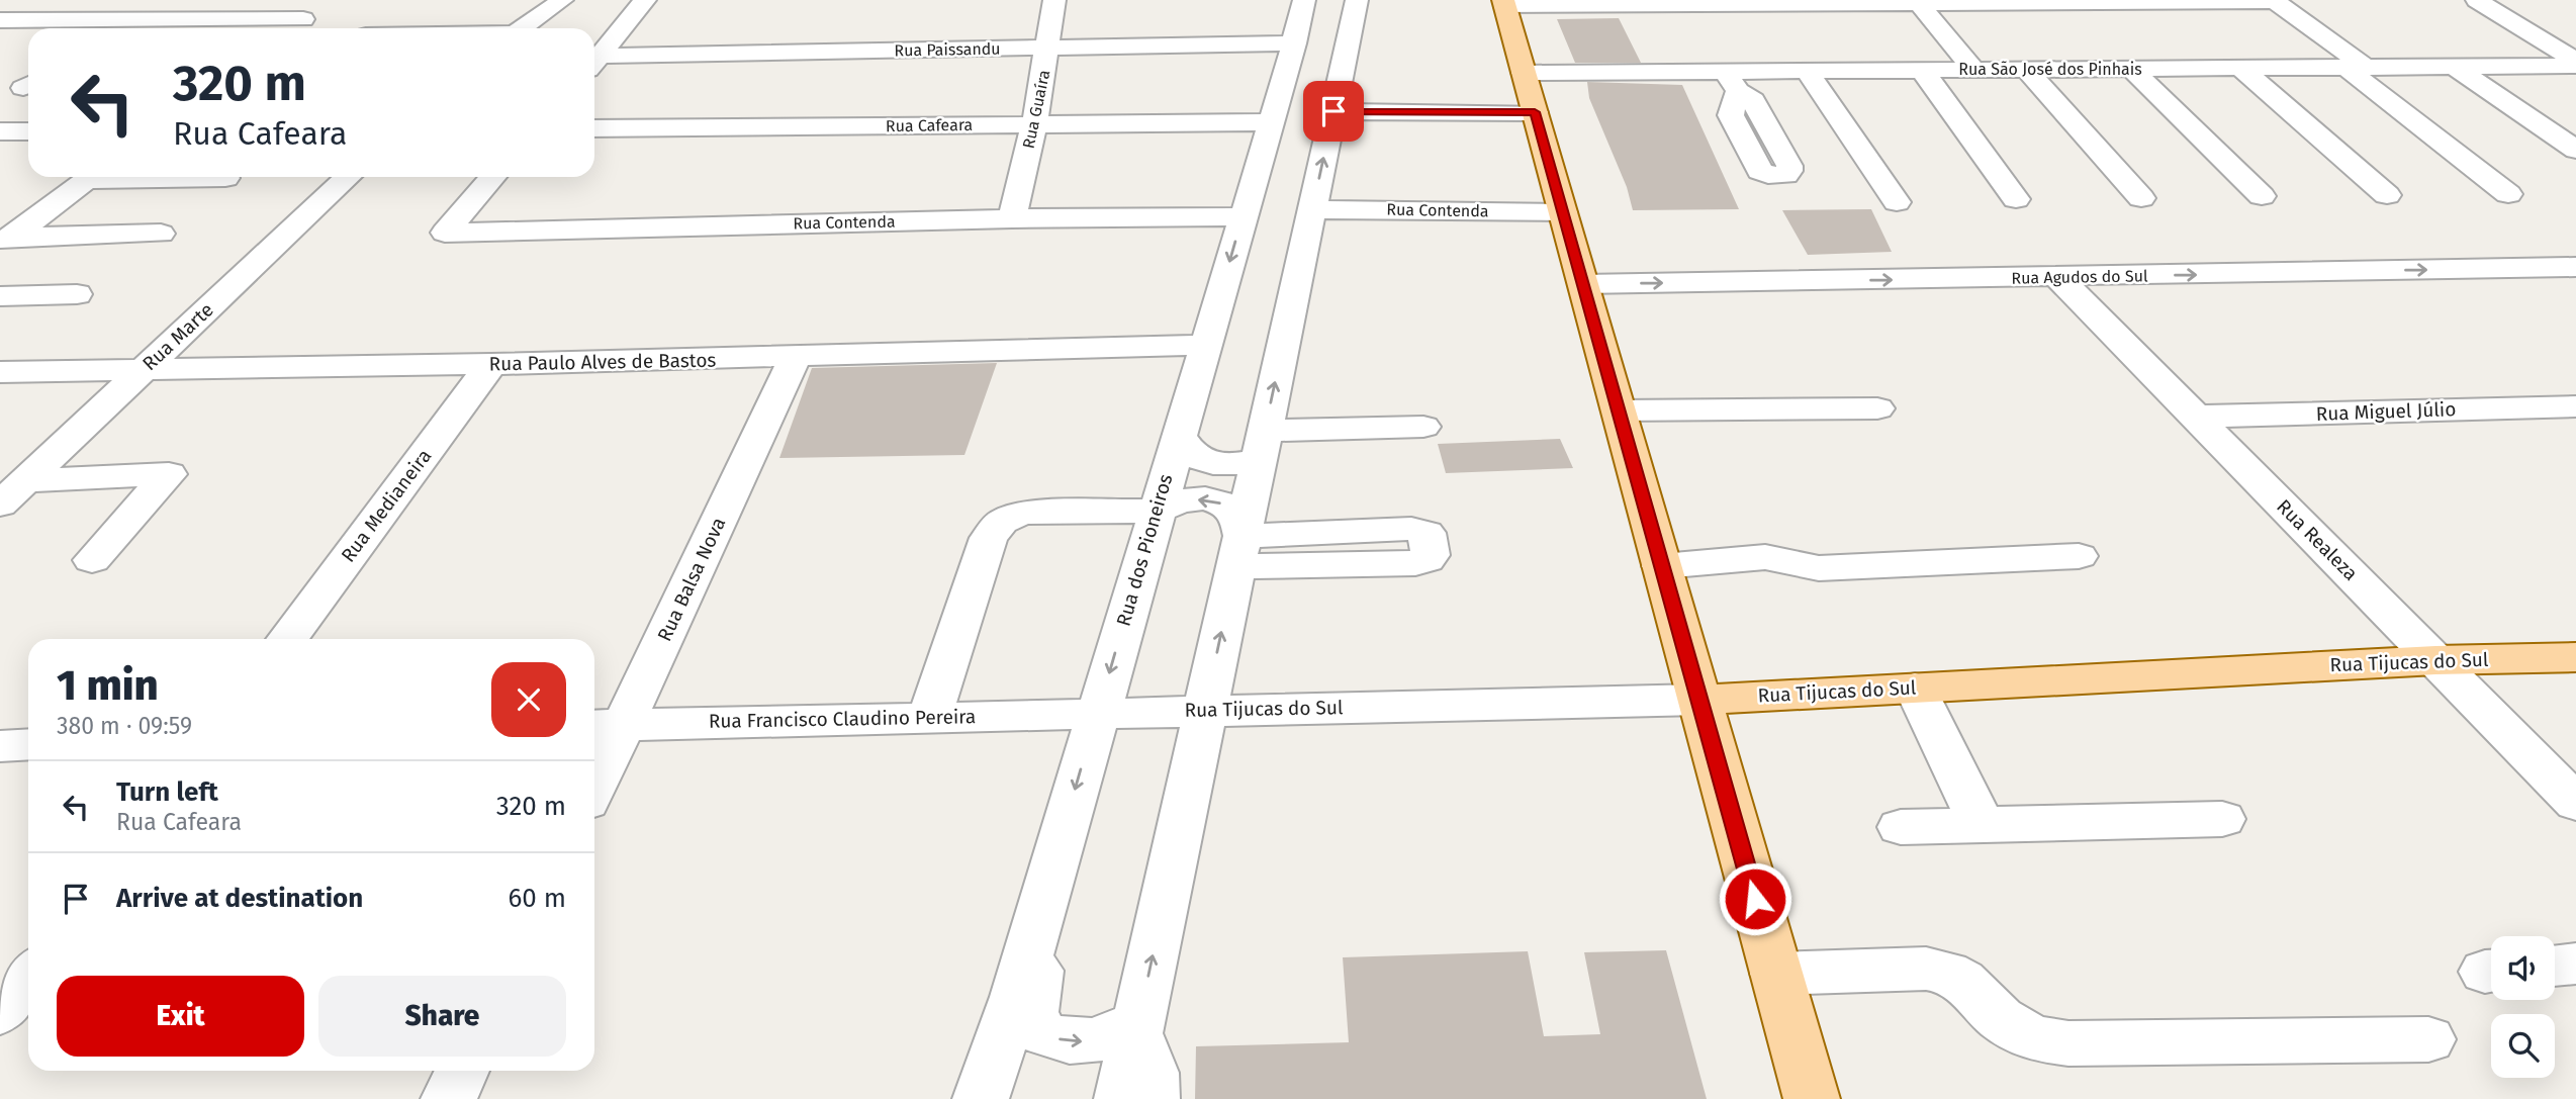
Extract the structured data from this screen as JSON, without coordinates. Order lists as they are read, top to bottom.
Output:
{
  "streets": {
    "main road": ["Rua Tijucas do Sul"],
    "street": [
      "Rua Paissandu",
      "Rua São José dos Pinhais",
      "Rua Guaíra",
      "Rua Cafeara",
      "Rua Contenda",
      "Rua Agudos do Sul",
      "Rua Marte",
      "Rua Paulo Alves de Bastos",
      "Rua Miguel Júlio",
      "Rua Medianeira",
      "Rua Realeza",
      "Rua dos Pioneiros",
      "Rua Balsa Nova",
      "Rua Francisco Claudino Pereira"
    ]
  },
  "crossings": [
    ["Rua Paissandu", "Rua Guaíra"],
    ["Rua Paissandu", "Rua dos Pioneiros"],
    ["Rua Guaíra", "Rua Cafeara"],
    ["Rua Guaíra", "Rua Contenda"],
    ["Rua Cafeara", "Rua dos Pioneiros"],
    ["Rua Contenda", "Rua dos Pioneiros"],
    ["Rua Agudos do Sul", "Rua Realeza"],
    ["Rua Marte", "Rua Paulo Alves de Bastos"],
    ["Rua Paulo Alves de Bastos", "Rua Medianeira"],
    ["Rua Paulo Alves de Bastos", "Rua dos Pioneiros"],
    ["Rua Paulo Alves de Bastos", "Rua Balsa Nova"],
    ["Rua Miguel Júlio", "Rua Realeza"],
    ["Rua Realeza", "Rua Tijucas do Sul"],
    ["Rua dos Pioneiros", "Rua Tijucas do Sul"],
    ["Rua dos Pioneiros", "Rua Francisco Claudino Pereira"],
    ["Rua Balsa Nova", "Rua Francisco Claudino Pereira"],
    ["Rua Tijucas do Sul", "Rua Francisco Claudino Pereira"]
  ],
  "page": {
    "turn": ["320 m", "Rua Cafeara"],
    "heading": ["1 min", "380 m · 09:59"],
    "list": [
      {
        "name": "Turn left",
        "note": "Rua Cafeara",
        "value": "320 m"
      },
      {
        "name": "Arrive at destination",
        "value": "60 m"
      }
    ],
    "buttons": ["Exit", "Share"]
  }
}
